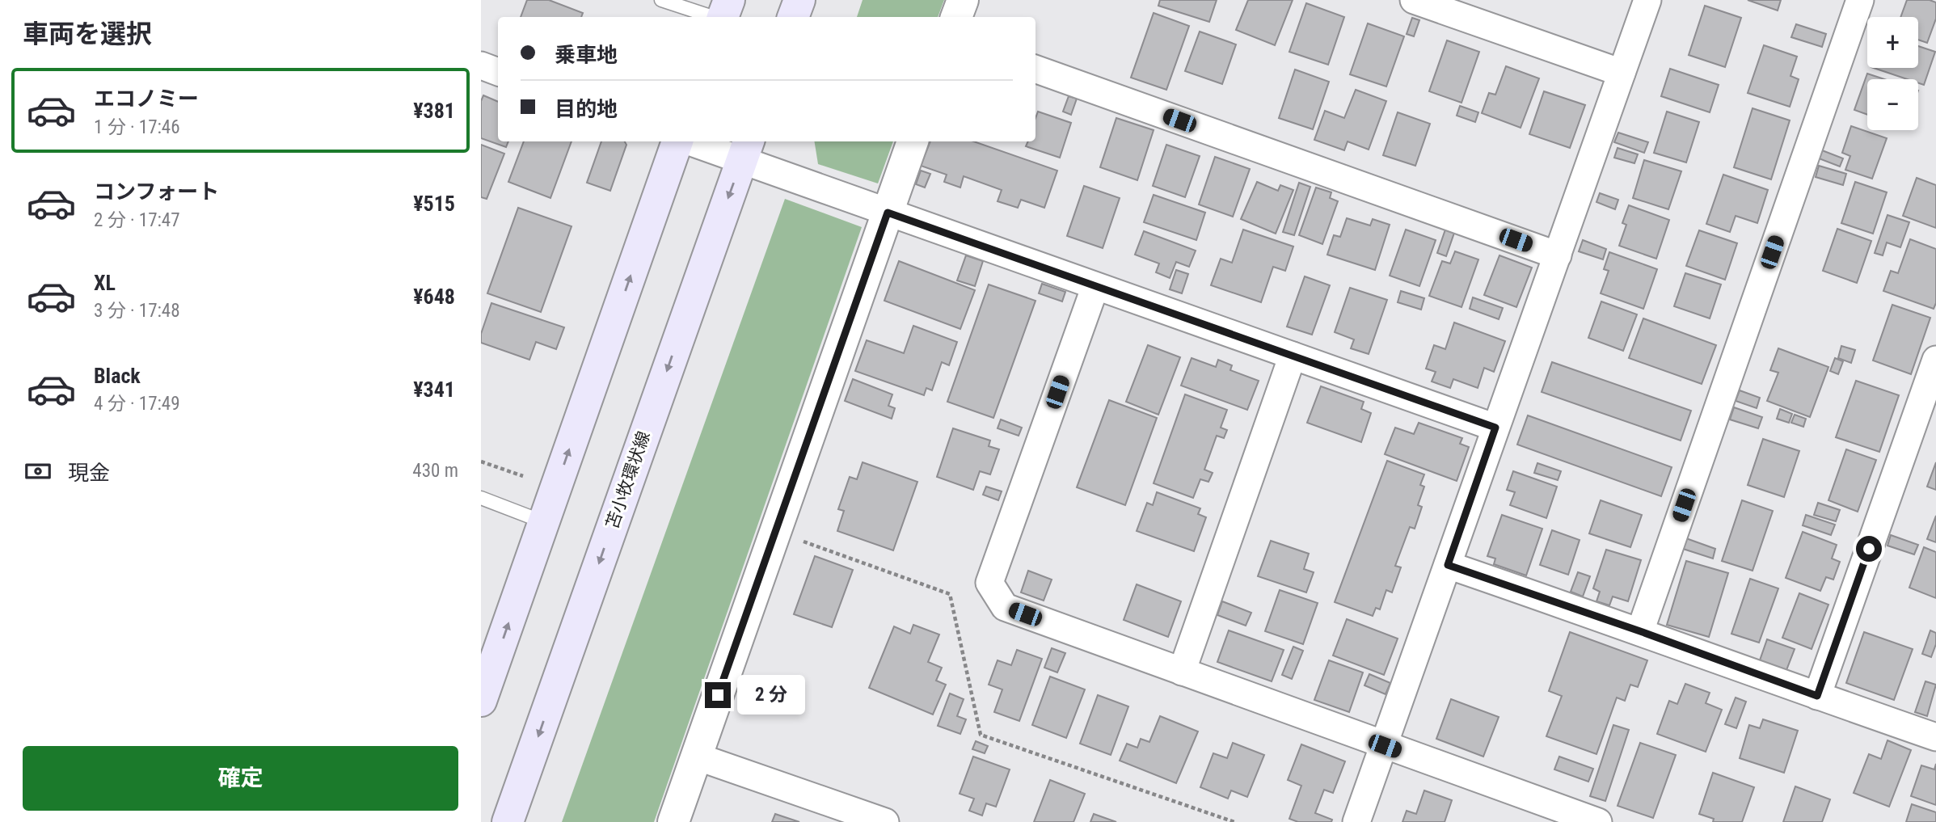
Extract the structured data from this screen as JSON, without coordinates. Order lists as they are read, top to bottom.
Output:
{
  "streets": {
    "main road": ["苫小牧環状線"]
  },
  "page": {
    "heading": "車両を選択",
    "map_buttons": ["+", "−"],
    "banner": ["乗車地", "目的地"],
    "list": [
      {
        "name": "エコノミー",
        "note": "1 分 · 17:46",
        "value": "¥381"
      },
      {
        "name": "コンフォート",
        "note": "2 分 · 17:47",
        "value": "¥515"
      },
      {
        "name": "XL",
        "note": "3 分 · 17:48",
        "value": "¥648"
      },
      {
        "name": "Black",
        "note": "4 分 · 17:49",
        "value": "¥341"
      }
    ],
    "pay": ["現金", "430 m"],
    "bubble": "2 分",
    "buttons": "確定"
  }
}
